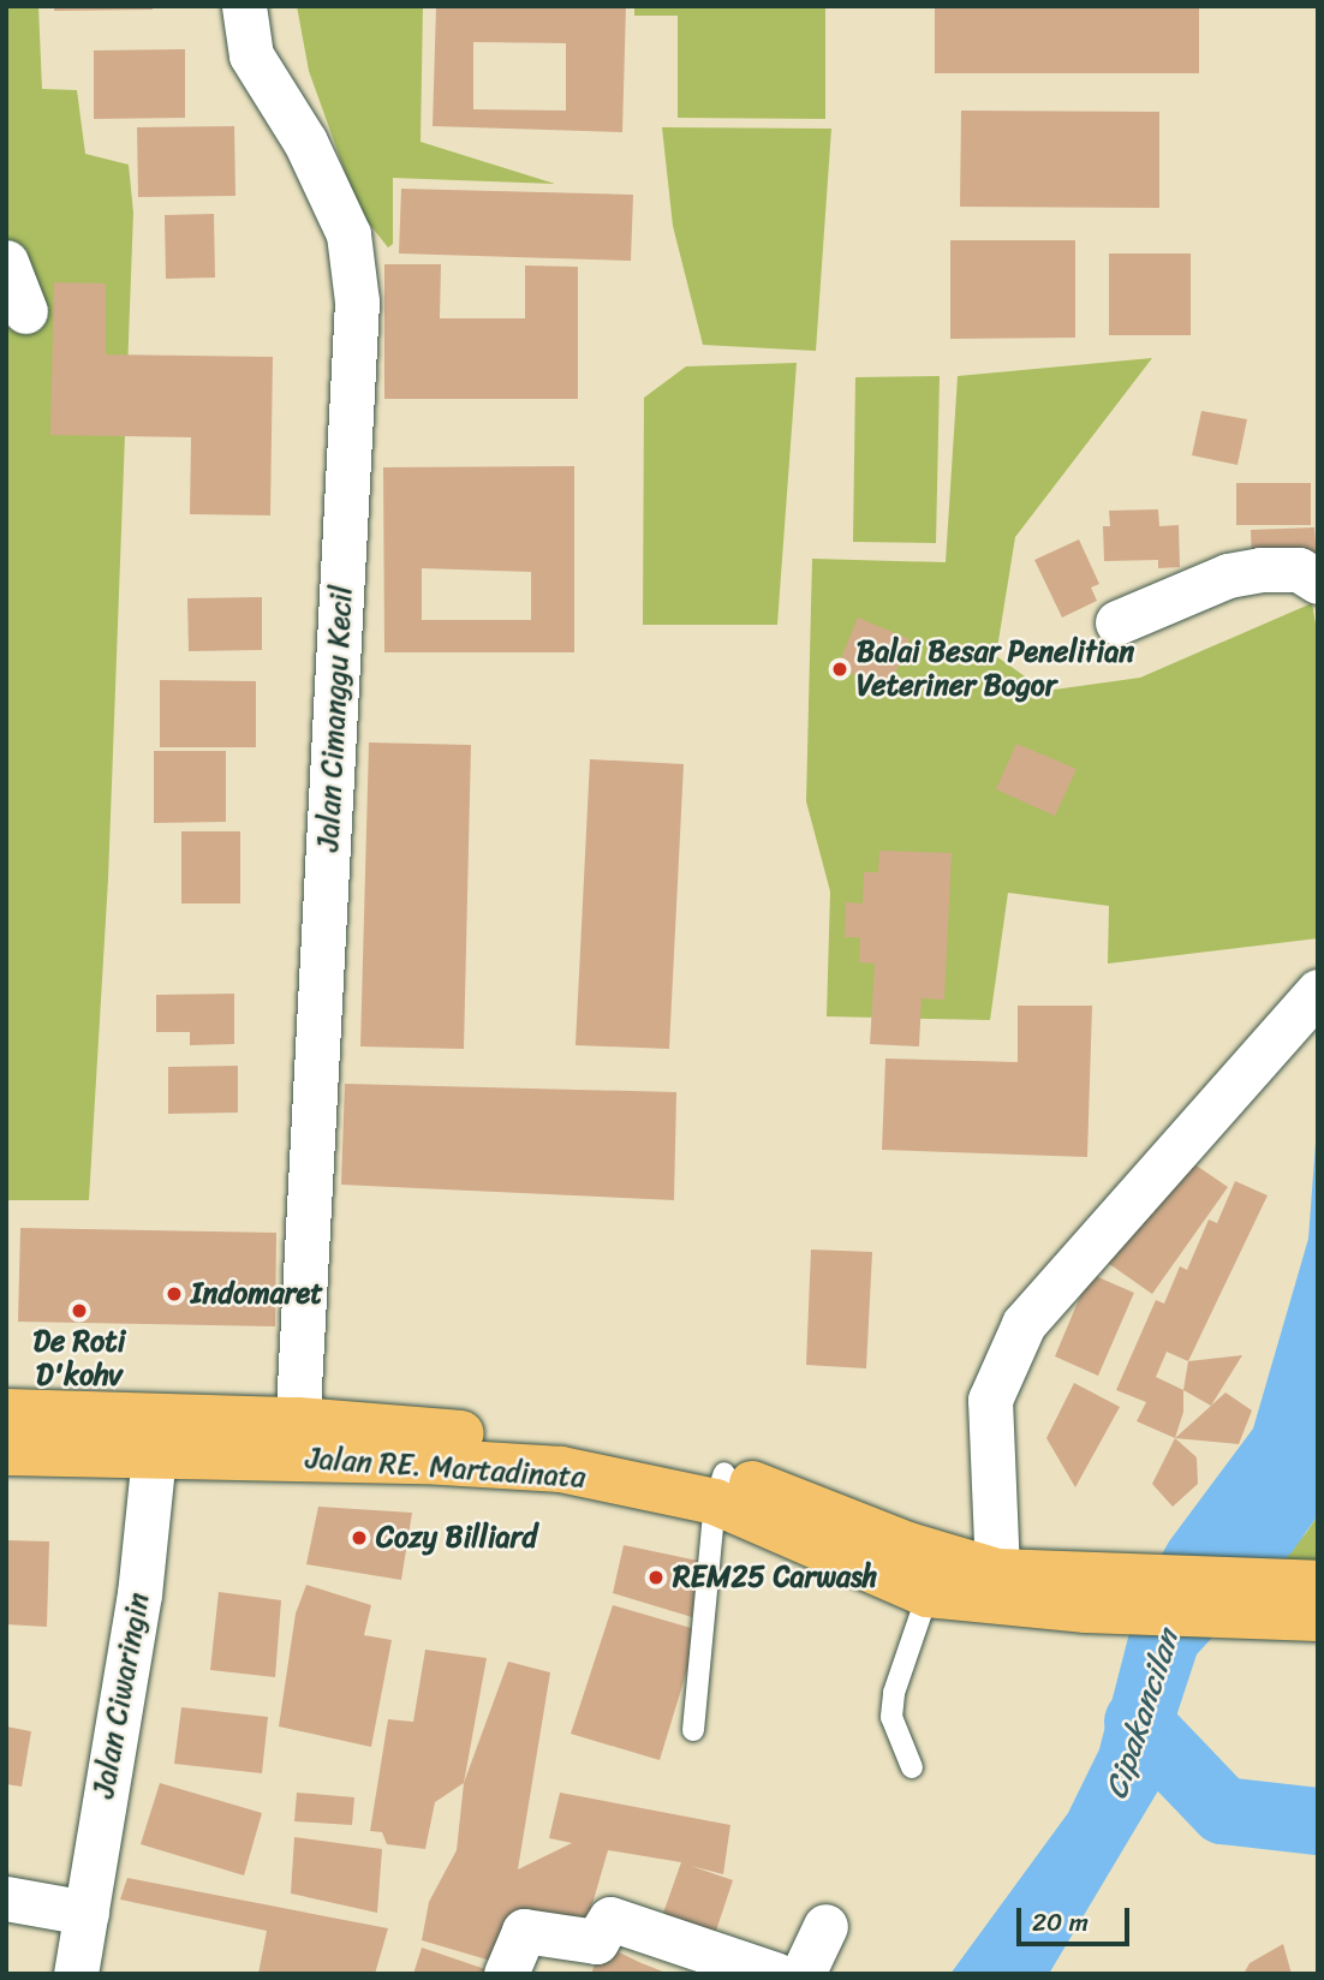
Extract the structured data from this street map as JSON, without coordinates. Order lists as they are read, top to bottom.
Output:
{
  "streets": {
    "main road": ["Jalan RE. Martadinata"],
    "street": ["Jalan Cimanggu Kecil", "Jalan Ciwaringin"]
  },
  "crossings": [
    ["Jalan Cimanggu Kecil", "Jalan RE. Martadinata"],
    ["Jalan RE. Martadinata", "Jalan Ciwaringin"]
  ],
  "water": ["Cipakancilan"],
  "places": [
    "Balai Besar Penelitian Veteriner Bogor",
    "Indomaret",
    "De Roti D'kohv",
    "Cozy Billiard",
    "REM25 Carwash"
  ],
  "scale_bar": "20 m"
}
